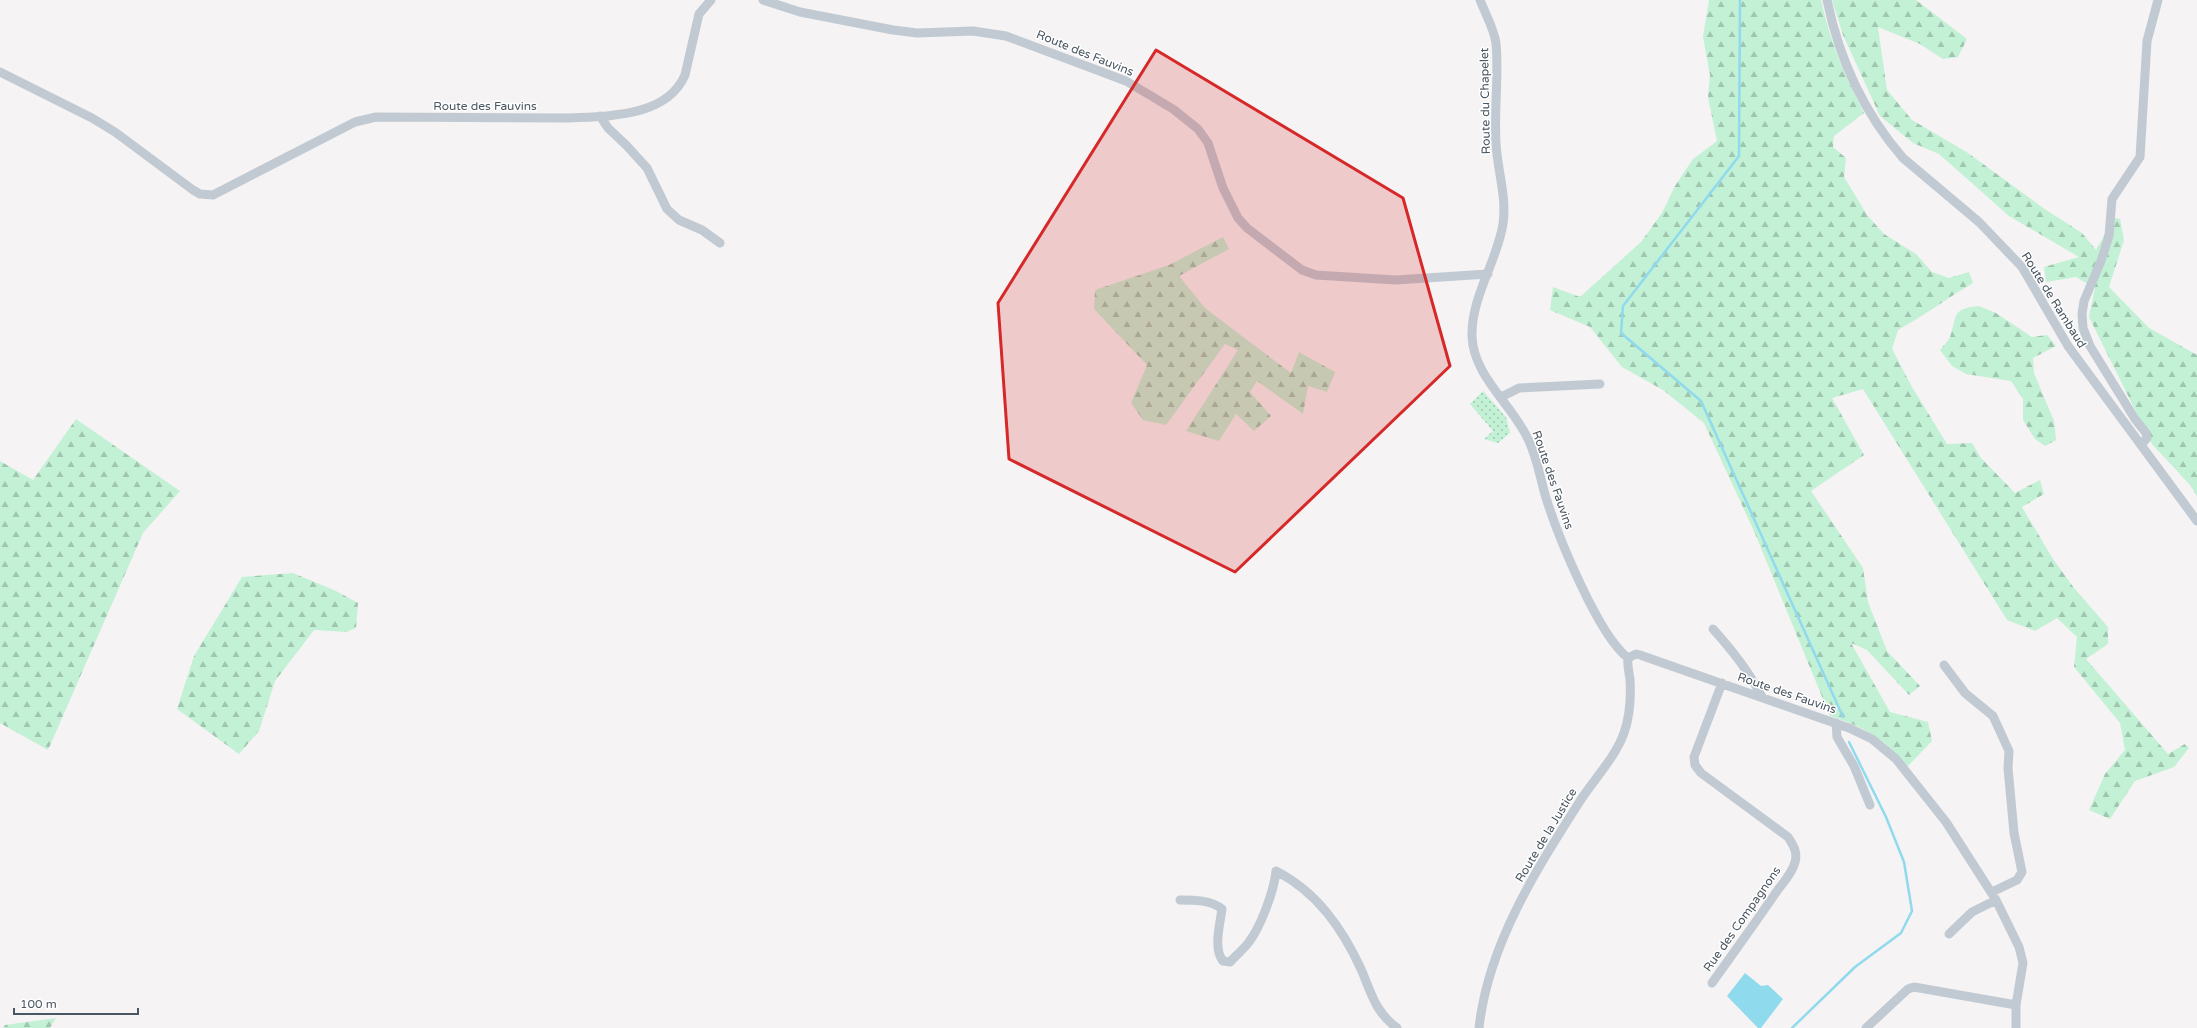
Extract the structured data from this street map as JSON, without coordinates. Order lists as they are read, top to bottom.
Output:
{
  "streets": {
    "street": [
      "Route des Fauvins",
      "Route du Chapelet",
      "Route de Rambaud",
      "Route de la Justice",
      "Rue des Compagnons"
    ]
  },
  "crossings": [
    ["Route des Fauvins", "Route du Chapelet"],
    ["Route des Fauvins", "Route de la Justice"],
    ["Route des Fauvins", "Rue des Compagnons"]
  ],
  "scale_bar": "100 m"
}
